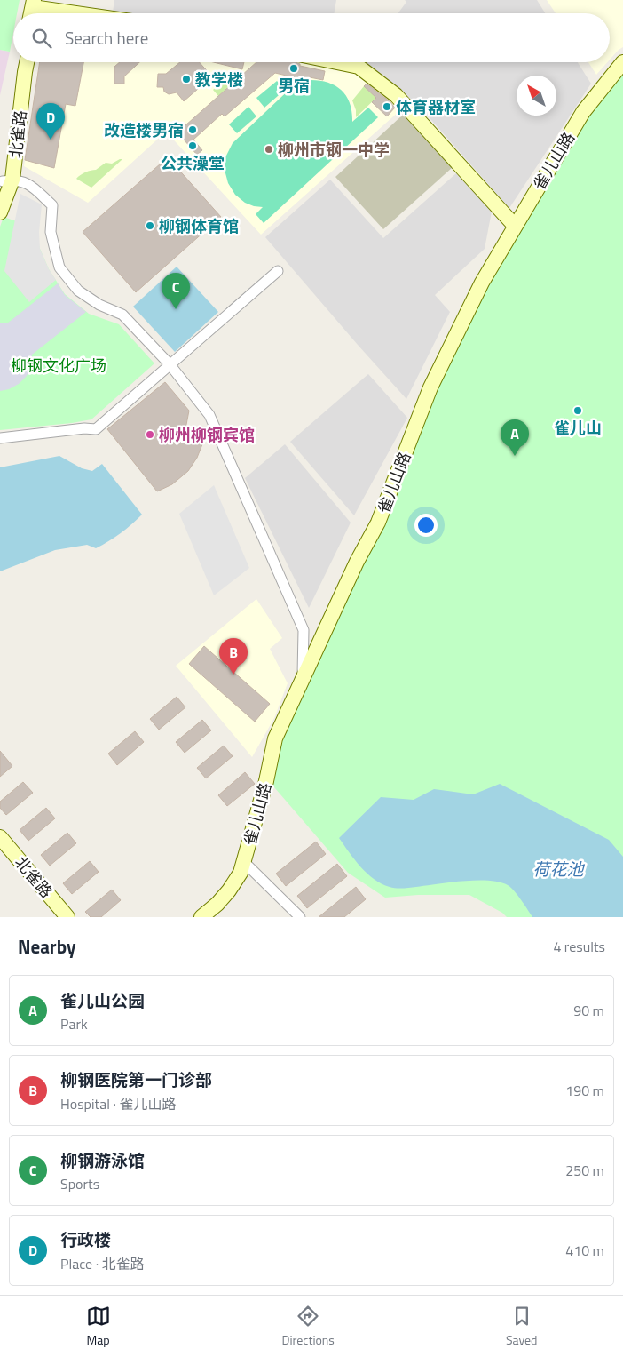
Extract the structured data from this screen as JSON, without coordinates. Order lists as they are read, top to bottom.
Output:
{
  "streets": {
    "street": ["北雀路", "雀儿山路"]
  },
  "water": ["荷花池"],
  "parks": ["柳钢文化广场"],
  "places": [
    "男宿",
    "教学楼",
    "体育器材室",
    "改造楼男宿",
    "公共澡堂",
    "柳州市钢一中学",
    "柳钢体育馆",
    "雀儿山",
    "柳州柳钢宾馆"
  ],
  "north": "top left",
  "page": {
    "search": "Search here",
    "pins": [
      "D",
      "C",
      "A",
      "B"
    ],
    "heading": ["Nearby", "4 results"],
    "list": [
      {
        "mark": "A",
        "name": "雀儿山公园",
        "note": "Park",
        "value": "90 m"
      },
      {
        "mark": "B",
        "name": "柳钢医院第一门诊部",
        "note": "Hospital · 雀儿山路",
        "value": "190 m"
      },
      {
        "mark": "C",
        "name": "柳钢游泳馆",
        "note": "Sports",
        "value": "250 m"
      },
      {
        "mark": "D",
        "name": "行政楼",
        "note": "Place · 北雀路",
        "value": "410 m"
      }
    ],
    "nav": ["Map", "Directions", "Saved"]
  }
}
